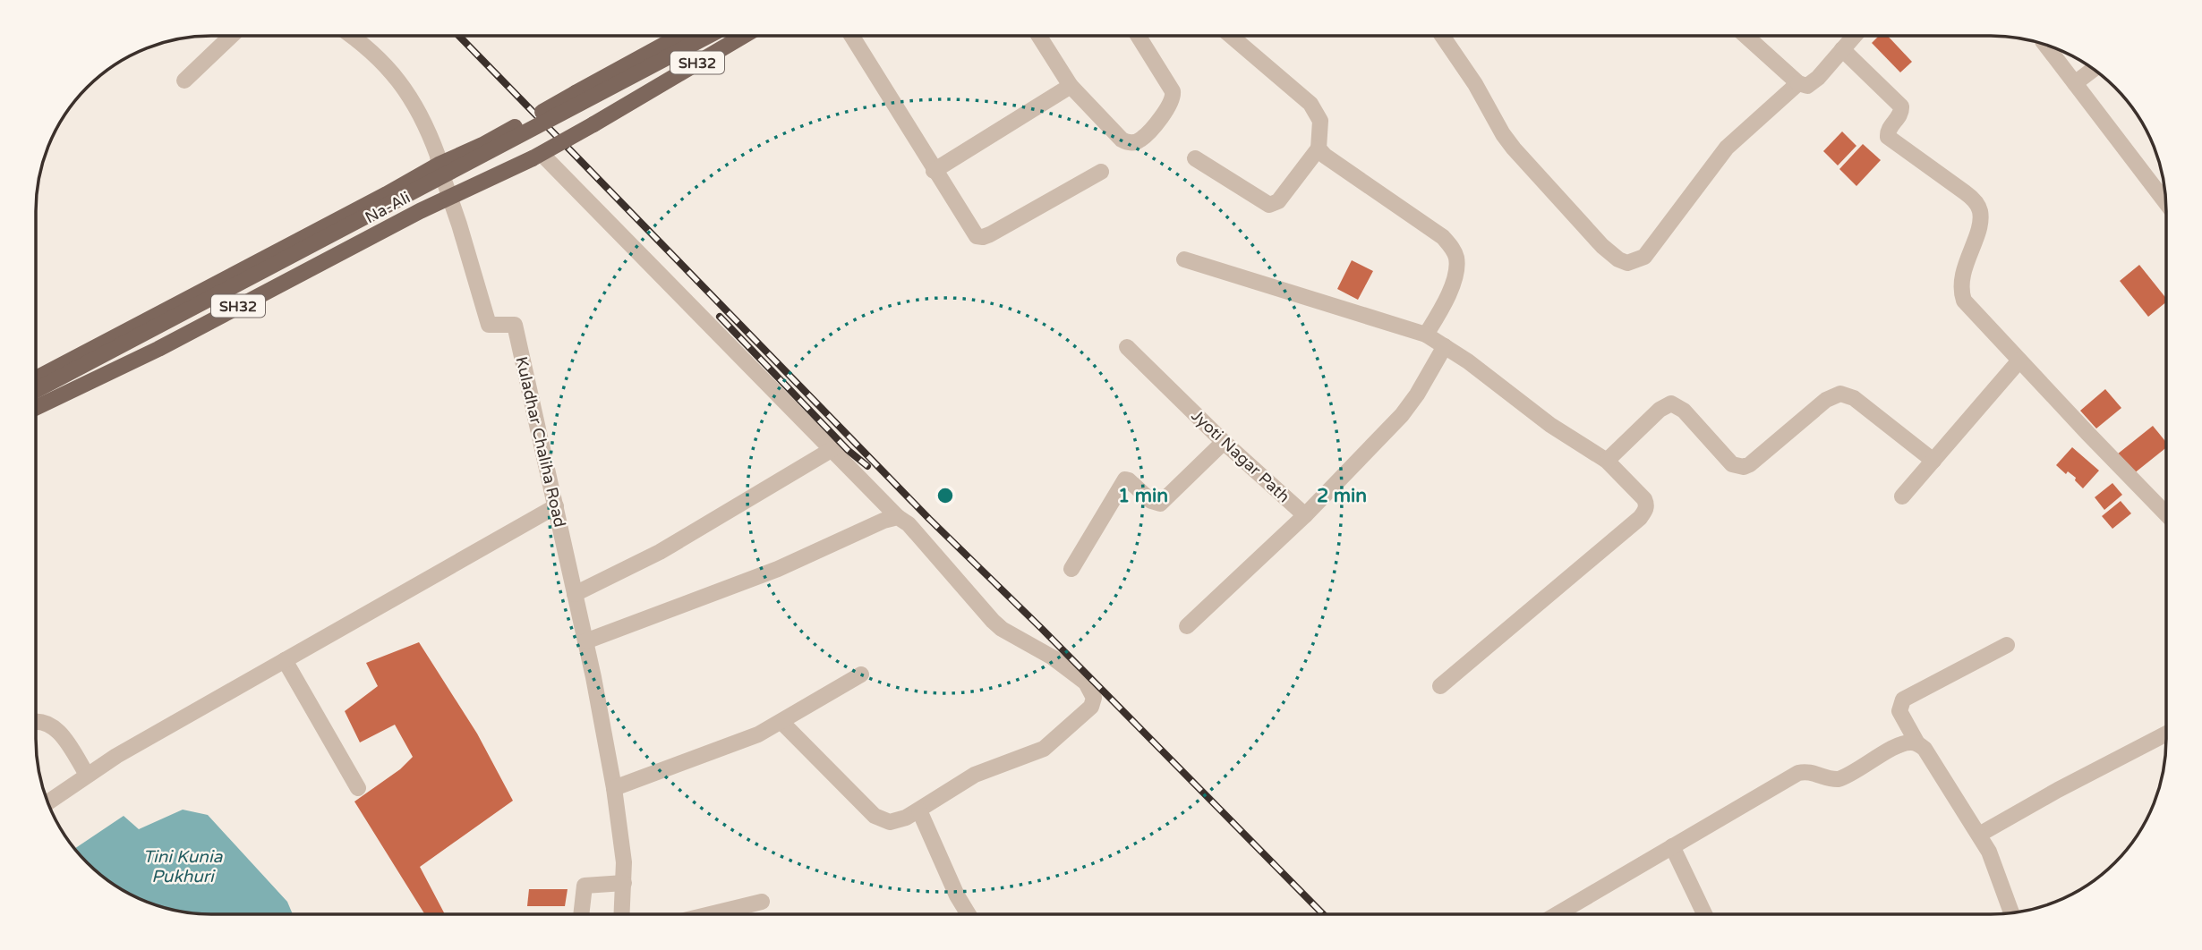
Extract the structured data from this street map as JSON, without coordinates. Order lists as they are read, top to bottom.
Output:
{
  "streets": {
    "main road": ["SH32", "Na-Ali"],
    "street": ["Kuladhar Chaliha Road", "Jyoti Nagar Path"]
  },
  "crossings": [
    ["Na-Ali", "Kuladhar Chaliha Road"]
  ],
  "water": ["Tini Kunia Pukhuri"],
  "rings": ["1 min", "2 min"]
}
